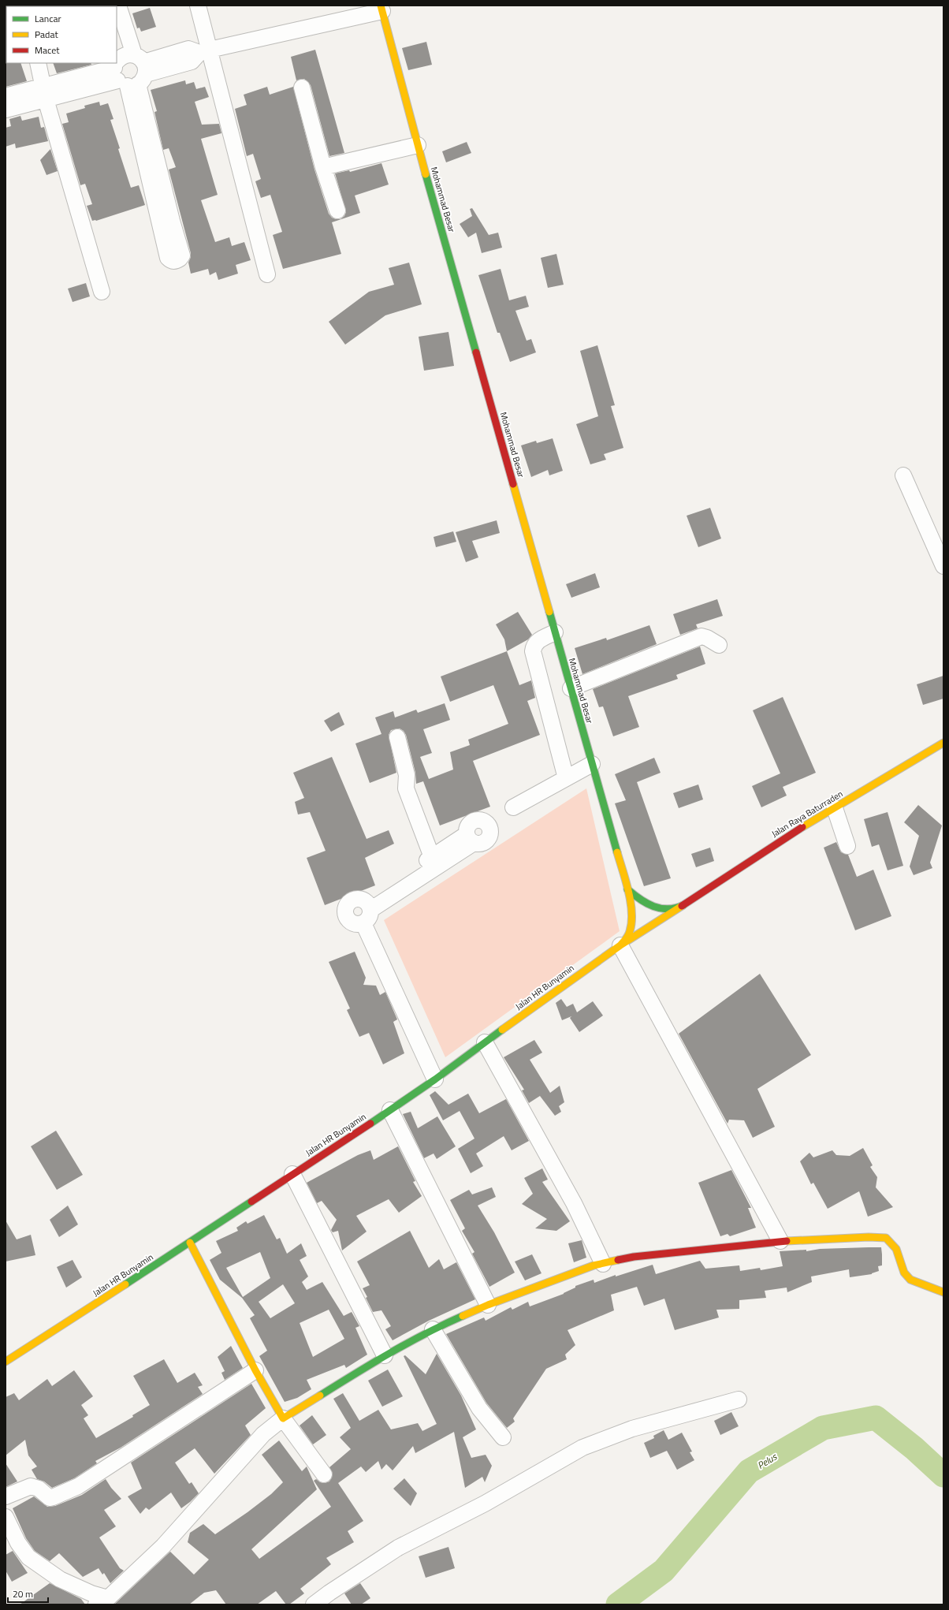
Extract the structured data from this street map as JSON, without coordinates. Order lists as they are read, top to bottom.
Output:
{
  "streets": {
    "street": ["Mohammad Besar", "Jalan Raya Baturraden", "Jalan HR Bunyamin"]
  },
  "crossings": [
    ["Mohammad Besar", "Jalan Raya Baturraden"],
    ["Mohammad Besar", "Jalan HR Bunyamin"],
    ["Jalan Raya Baturraden", "Jalan HR Bunyamin"]
  ],
  "water": ["Pelus"],
  "legend": ["Lancar", "Padat", "Macet"],
  "scale_bar": "20 m"
}
